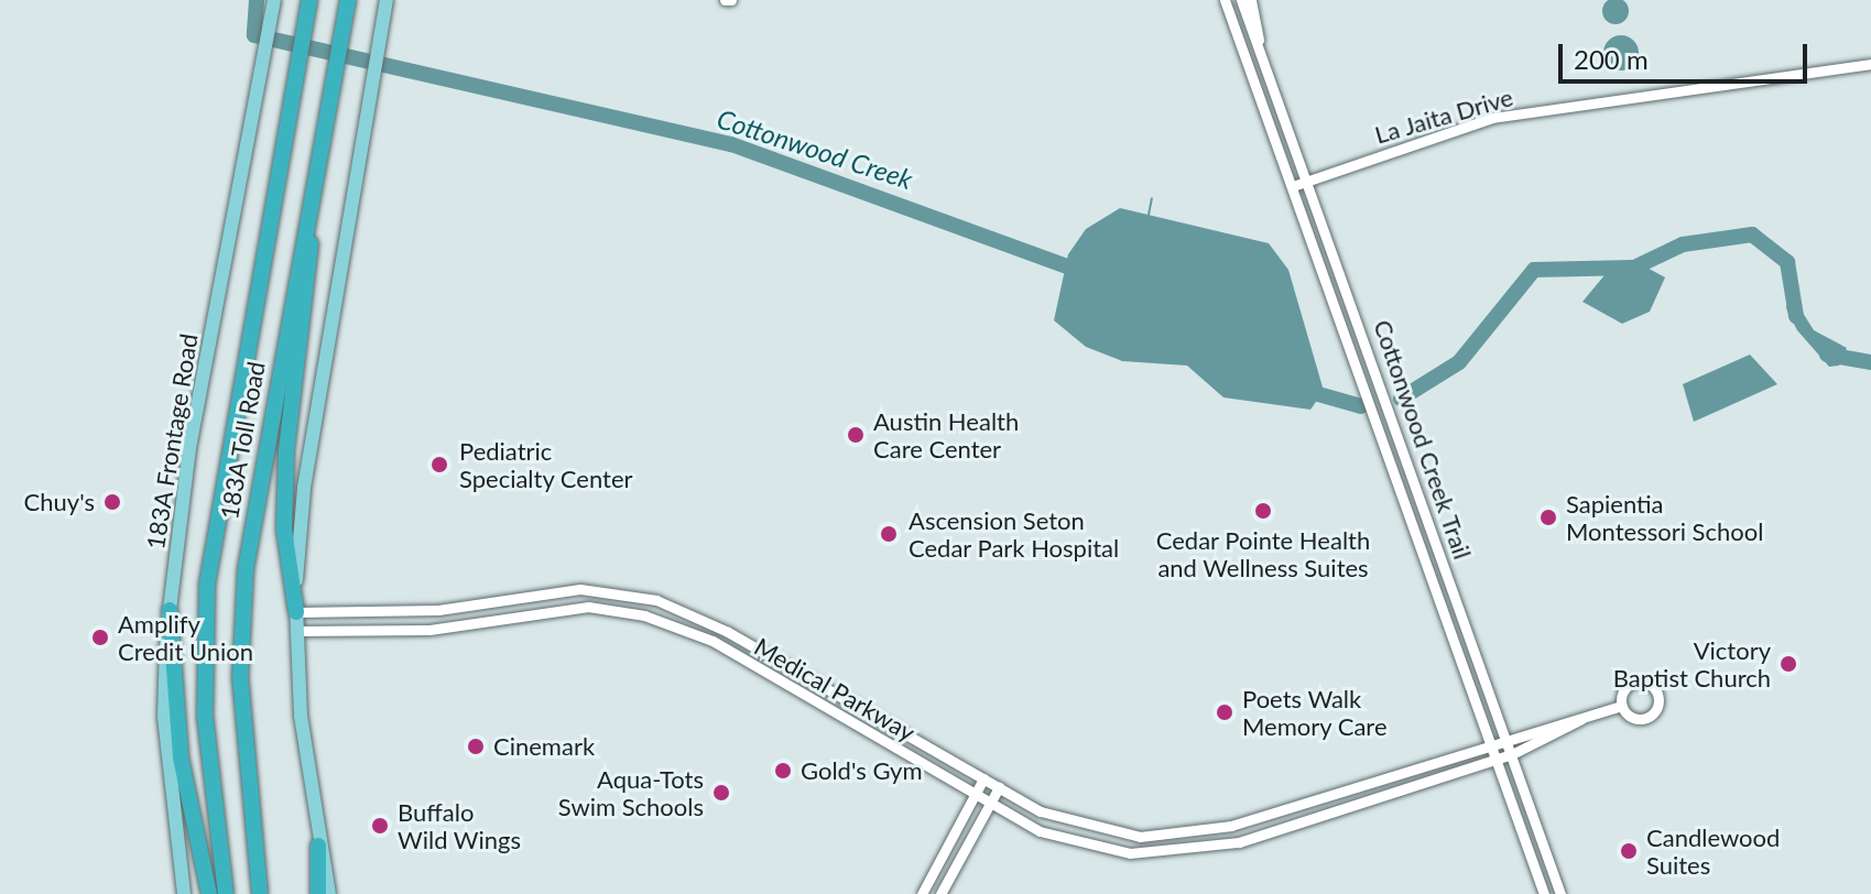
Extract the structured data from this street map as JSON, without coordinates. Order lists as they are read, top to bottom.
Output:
{
  "streets": {
    "highway": ["183A Toll Road"],
    "main road": ["183A Frontage Road"],
    "street": ["La Jaita Drive", "Cottonwood Creek Trail", "Medical Parkway"]
  },
  "crossings": [
    ["La Jaita Drive", "Cottonwood Creek Trail"],
    ["Cottonwood Creek Trail", "Medical Parkway"]
  ],
  "water": ["Cottonwood Creek"],
  "places": [
    "Austin Health Care Center",
    "Pediatric Specialty Center",
    "Chuy's",
    "Cedar Pointe Health and Wellness Suites",
    "Sapientia Montessori School",
    "Ascension Seton Cedar Park Hospital",
    "Amplify Credit Union",
    "Victory Baptist Church",
    "Poets Walk Memory Care",
    "Cinemark",
    "Gold's Gym",
    "Aqua-Tots Swim Schools",
    "Buffalo Wild Wings",
    "Candlewood Suites"
  ],
  "scale_bar": "200 m"
}
